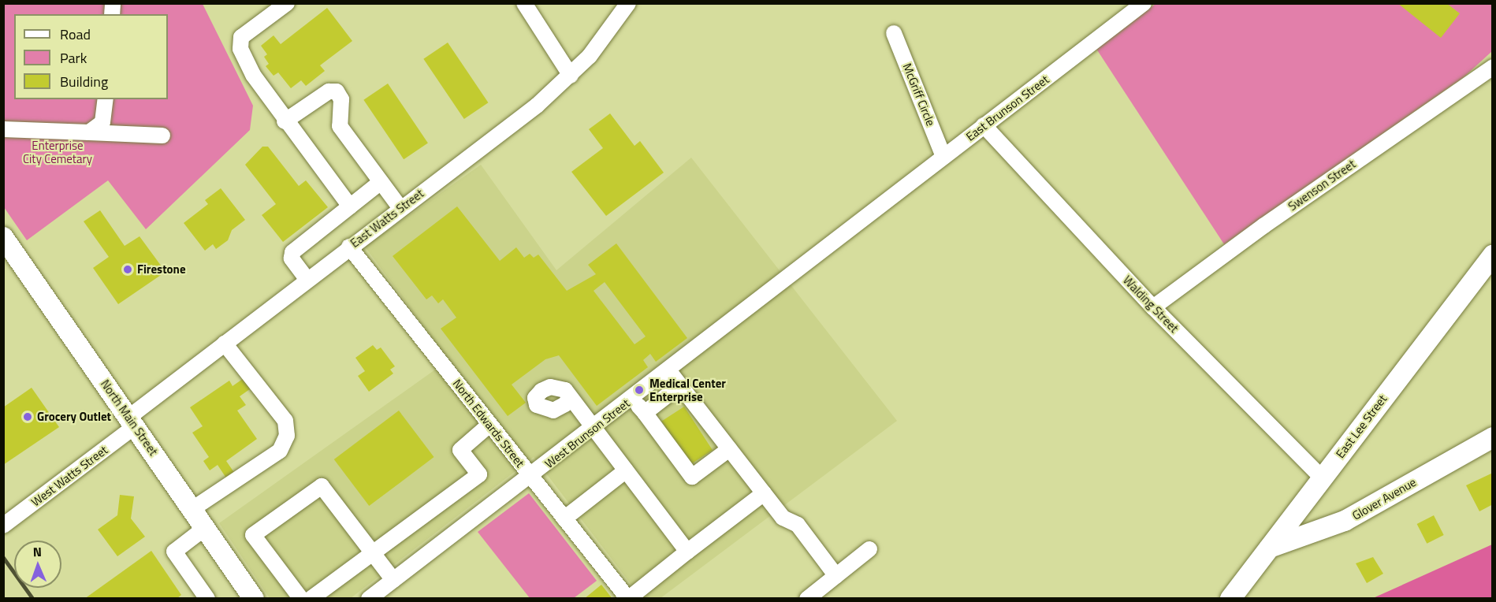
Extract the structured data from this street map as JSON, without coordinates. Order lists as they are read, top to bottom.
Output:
{
  "streets": {
    "main road": ["North Main Street", "East Lee Street", "Glover Avenue"],
    "street": [
      "McGriff Circle",
      "East Brunson Street",
      "Swenson Street",
      "East Watts Street",
      "Walding Street",
      "North Edwards Street",
      "West Brunson Street",
      "West Watts Street"
    ]
  },
  "crossings": [
    ["McGriff Circle", "East Brunson Street"],
    ["East Brunson Street", "Walding Street"],
    ["East Brunson Street", "West Brunson Street"],
    ["Swenson Street", "Walding Street"],
    ["East Watts Street", "North Main Street"],
    ["East Watts Street", "North Edwards Street"],
    ["East Watts Street", "West Watts Street"],
    ["Walding Street", "East Lee Street"],
    ["North Main Street", "West Watts Street"],
    ["North Edwards Street", "West Brunson Street"],
    ["East Lee Street", "Glover Avenue"]
  ],
  "parks": ["Enterprise City Cemetary"],
  "places": ["Firestone", "Medical Center Enterprise", "Grocery Outlet"],
  "legend": ["Road", "Park", "Building"],
  "north": "top"
}
